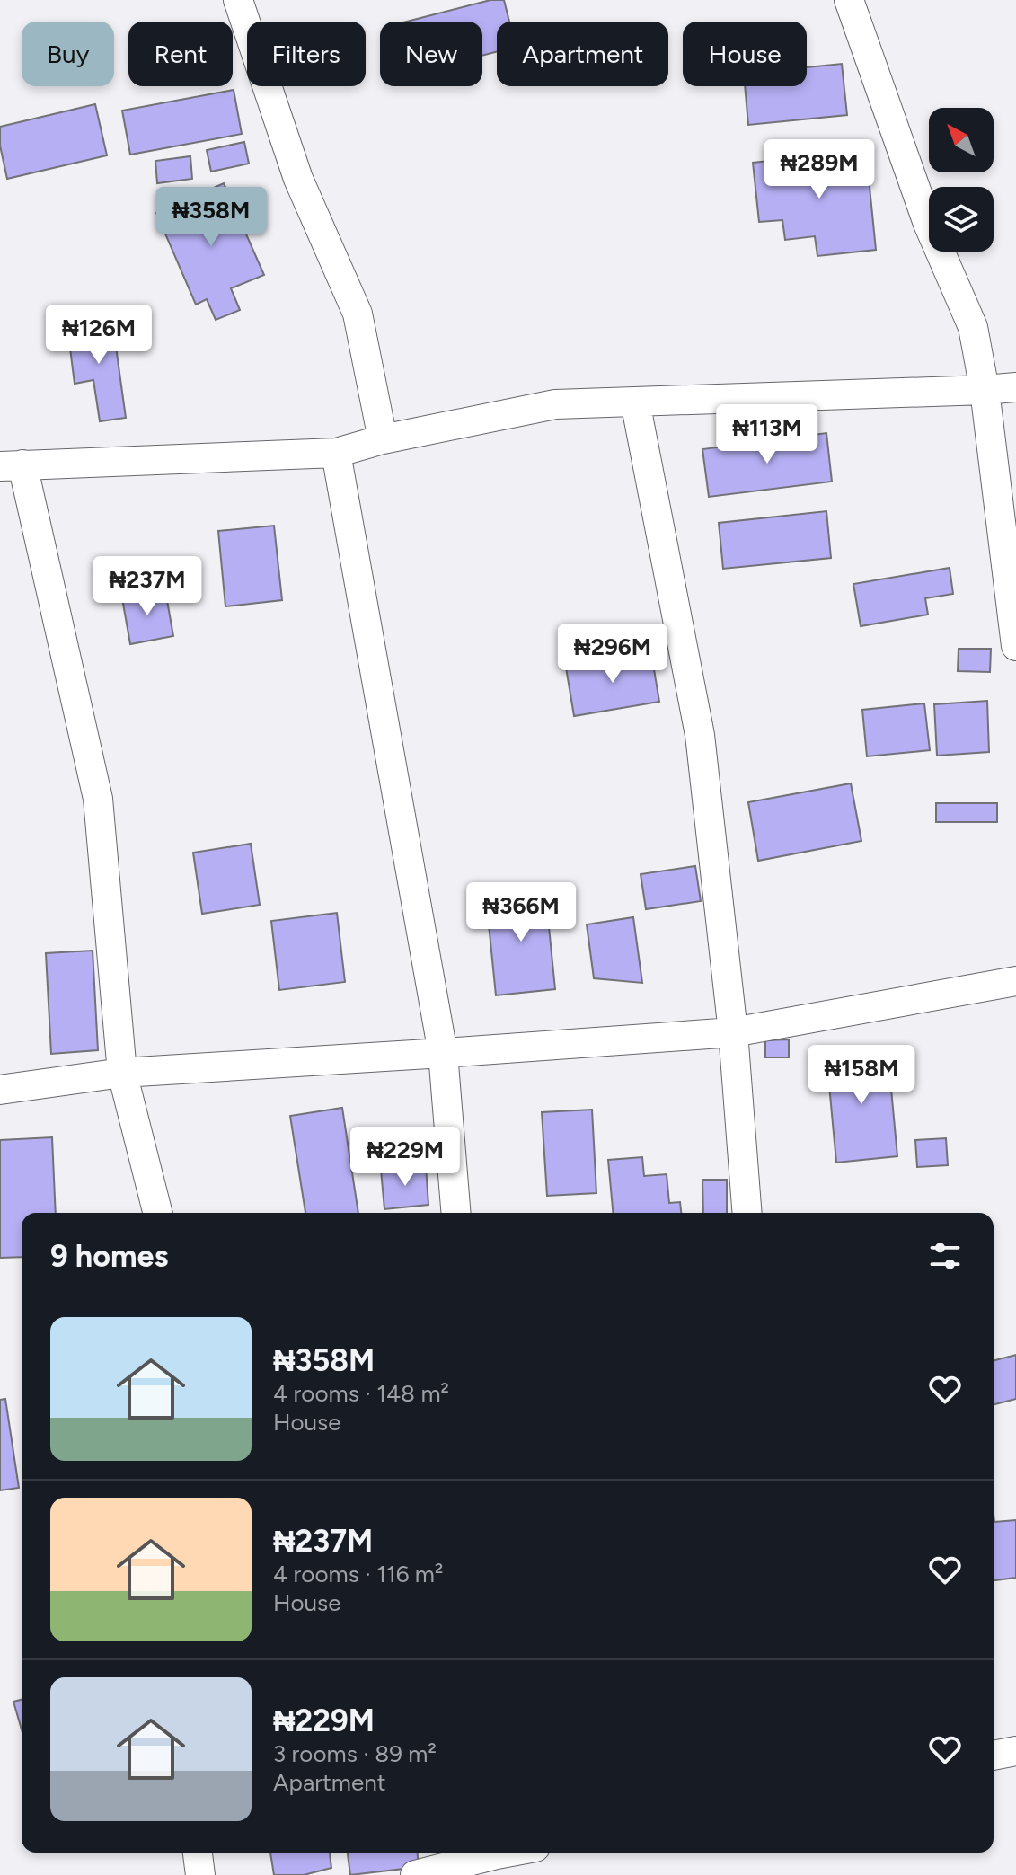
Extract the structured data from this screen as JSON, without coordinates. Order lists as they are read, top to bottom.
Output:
{
  "north": "top left",
  "page": {
    "chip": [
      "Buy",
      "Rent",
      "Filters",
      "New",
      "Apartment",
      "House"
    ],
    "price": [
      "₦289M",
      "₦358M",
      "₦126M",
      "₦113M",
      "₦237M",
      "₦296M",
      "₦366M",
      "₦158M",
      "₦229M"
    ],
    "heading": "9 homes",
    "list": [
      {
        "name": "₦358M",
        "note": "4 rooms · 148 m² · House"
      },
      {
        "name": "₦237M",
        "note": "4 rooms · 116 m² · House"
      },
      {
        "name": "₦229M",
        "note": "3 rooms · 89 m² · Apartment"
      }
    ]
  }
}
